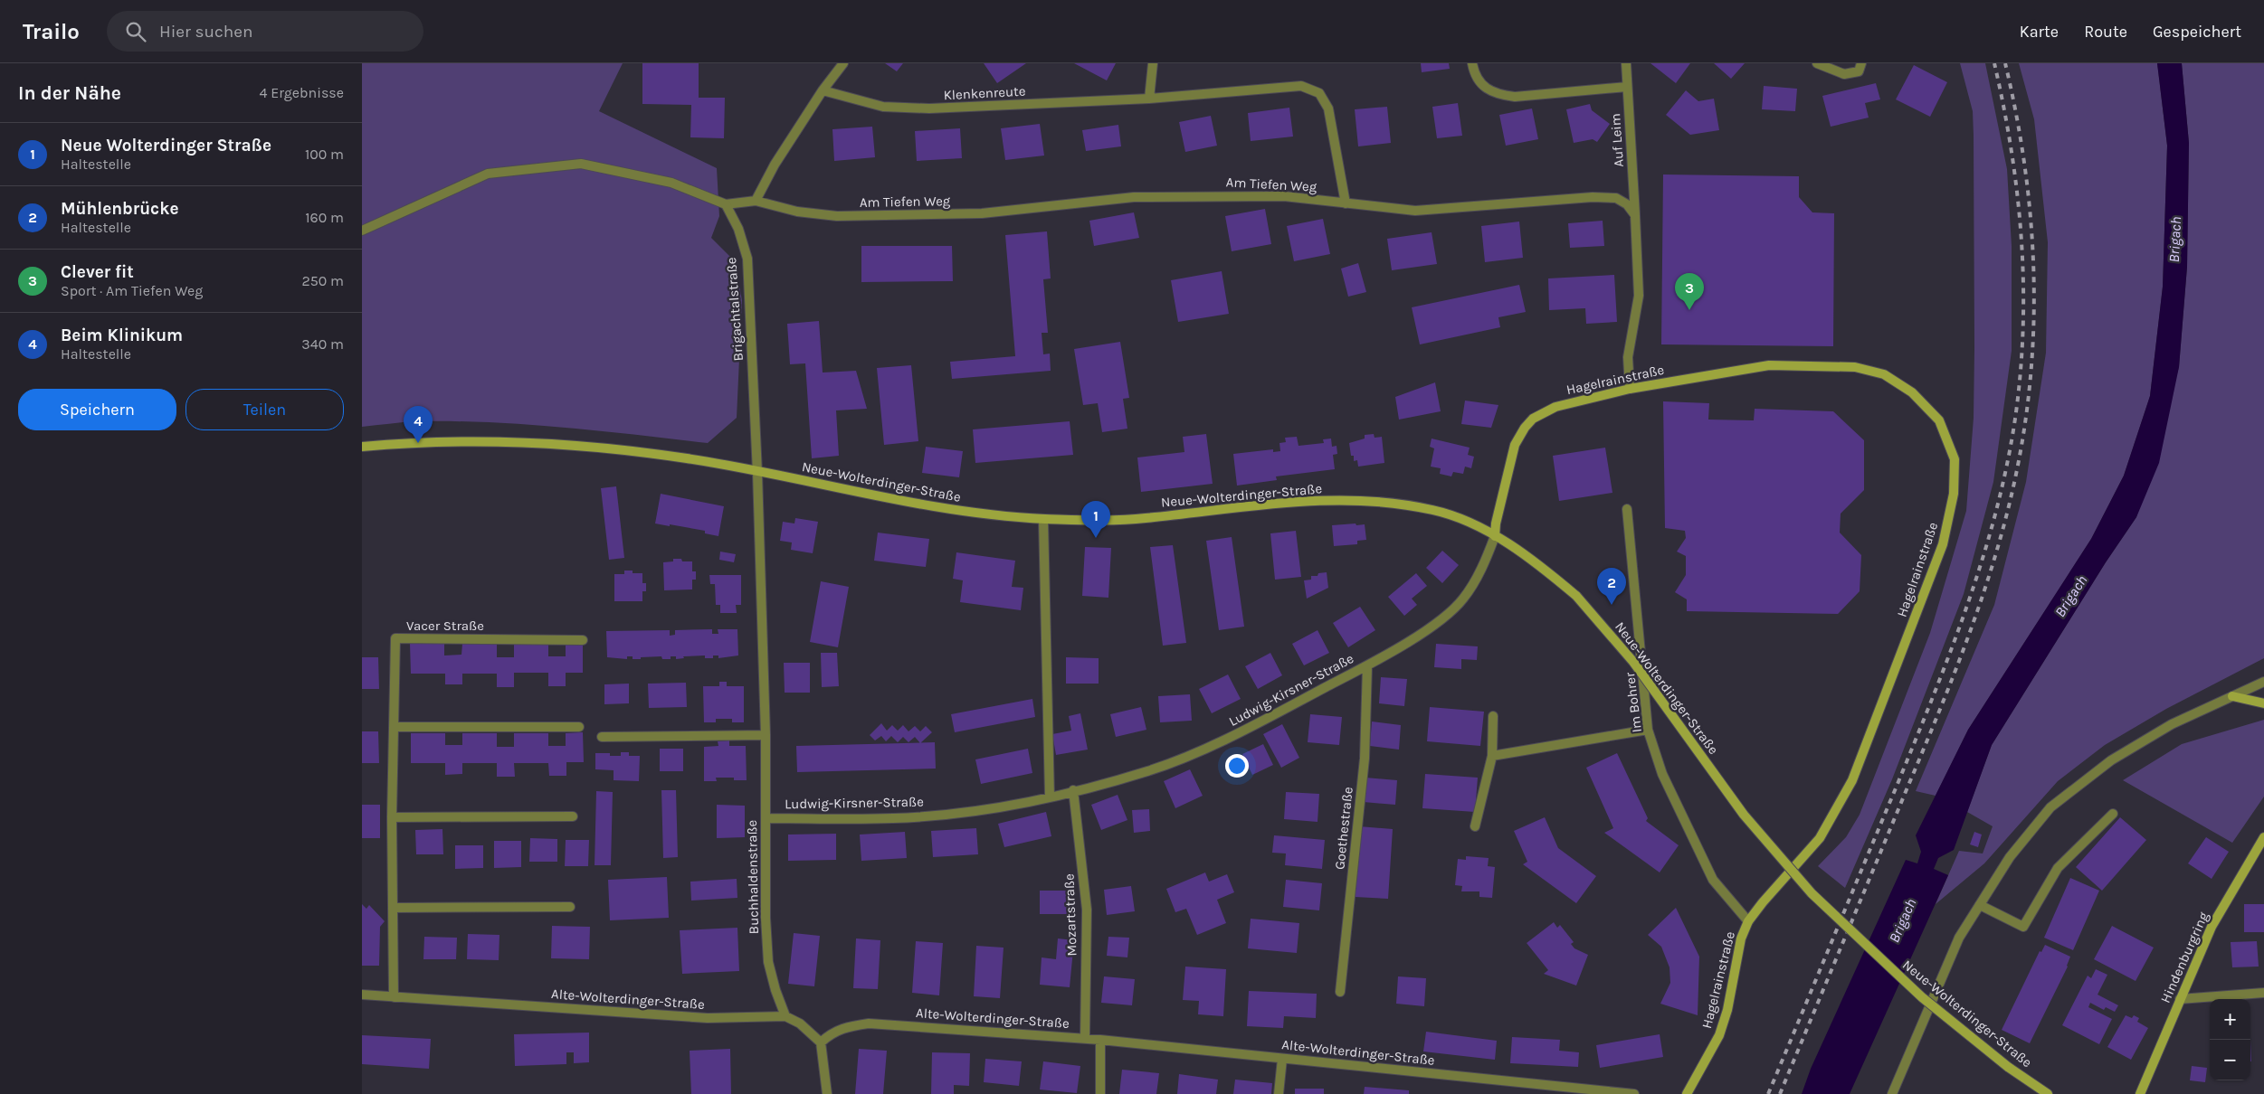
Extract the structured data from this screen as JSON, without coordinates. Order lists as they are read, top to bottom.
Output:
{
  "streets": {
    "main road": ["Hagelrainstraße", "Neue-Wolterdinger-Straße", "Hindenburgring"],
    "street": [
      "Klenkenreute",
      "Auf Leim",
      "Am Tiefen Weg",
      "Brigachtalstraße",
      "Vacer Straße",
      "Ludwig-Kirsner-Straße",
      "Im Bohrer",
      "Goethestraße",
      "Buchhaldenstraße",
      "Mozartstraße",
      "Alte-Wolterdinger-Straße"
    ]
  },
  "crossings": [
    ["Klenkenreute", "Am Tiefen Weg"],
    ["Auf Leim", "Am Tiefen Weg"],
    ["Am Tiefen Weg", "Brigachtalstraße"],
    ["Brigachtalstraße", "Neue-Wolterdinger-Straße"],
    ["Brigachtalstraße", "Buchhaldenstraße"],
    ["Hagelrainstraße", "Neue-Wolterdinger-Straße"],
    ["Hagelrainstraße", "Ludwig-Kirsner-Straße"],
    ["Hagelrainstraße", "Im Bohrer"],
    ["Neue-Wolterdinger-Straße", "Ludwig-Kirsner-Straße"],
    ["Neue-Wolterdinger-Straße", "Buchhaldenstraße"],
    ["Vacer Straße", "Alte-Wolterdinger-Straße"],
    ["Ludwig-Kirsner-Straße", "Goethestraße"],
    ["Ludwig-Kirsner-Straße", "Buchhaldenstraße"],
    ["Ludwig-Kirsner-Straße", "Mozartstraße"],
    ["Buchhaldenstraße", "Alte-Wolterdinger-Straße"],
    ["Mozartstraße", "Alte-Wolterdinger-Straße"]
  ],
  "water": ["Brigach"],
  "page": {
    "header": "Trailo",
    "search": "Hier suchen",
    "nav": ["Karte", "Route", "Gespeichert"],
    "heading": ["In der Nähe", "4 Ergebnisse"],
    "list": [
      {
        "mark": "1",
        "name": "Neue Wolterdinger Straße",
        "note": "Haltestelle",
        "value": "100 m"
      },
      {
        "mark": "2",
        "name": "Mühlenbrücke",
        "note": "Haltestelle",
        "value": "160 m"
      },
      {
        "mark": "3",
        "name": "Clever fit",
        "note": "Sport · Am Tiefen Weg",
        "value": "250 m"
      },
      {
        "mark": "4",
        "name": "Beim Klinikum",
        "note": "Haltestelle",
        "value": "340 m"
      }
    ],
    "pins": [
      "3",
      "4",
      "1",
      "2"
    ],
    "buttons": ["Speichern", "Teilen"],
    "map_buttons": ["+", "−"]
  }
}
